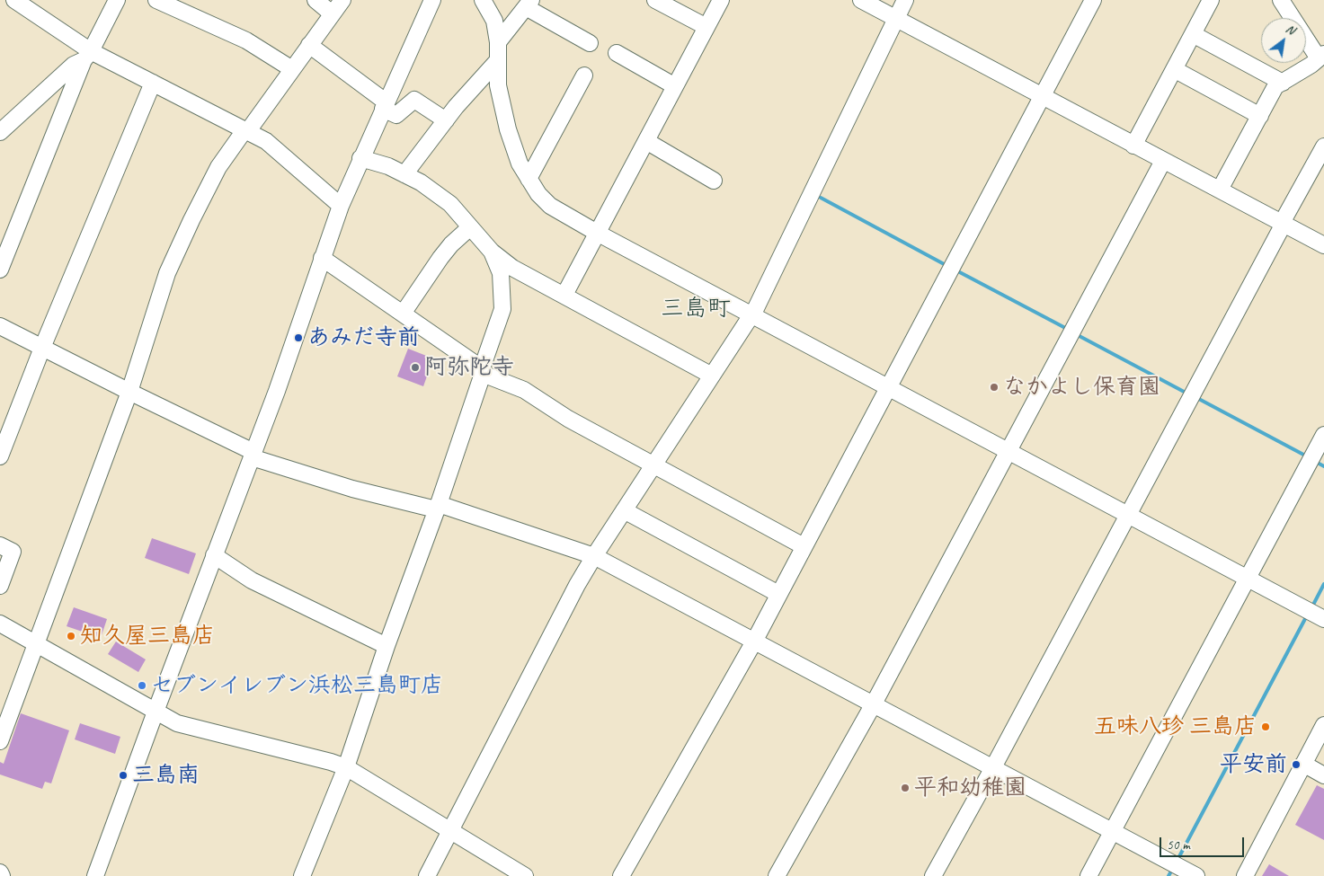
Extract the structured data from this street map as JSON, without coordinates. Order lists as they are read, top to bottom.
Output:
{
  "districts": ["三島町"],
  "places": [
    "あみだ寺前",
    "阿弥陀寺",
    "なかよし保育園",
    "知久屋三島店",
    "セブンイレブン浜松三島町店",
    "五味八珍 三島店",
    "平安前",
    "三島南",
    "平和幼稚園"
  ],
  "scale_bar": "50 m",
  "north": "top right"
}
